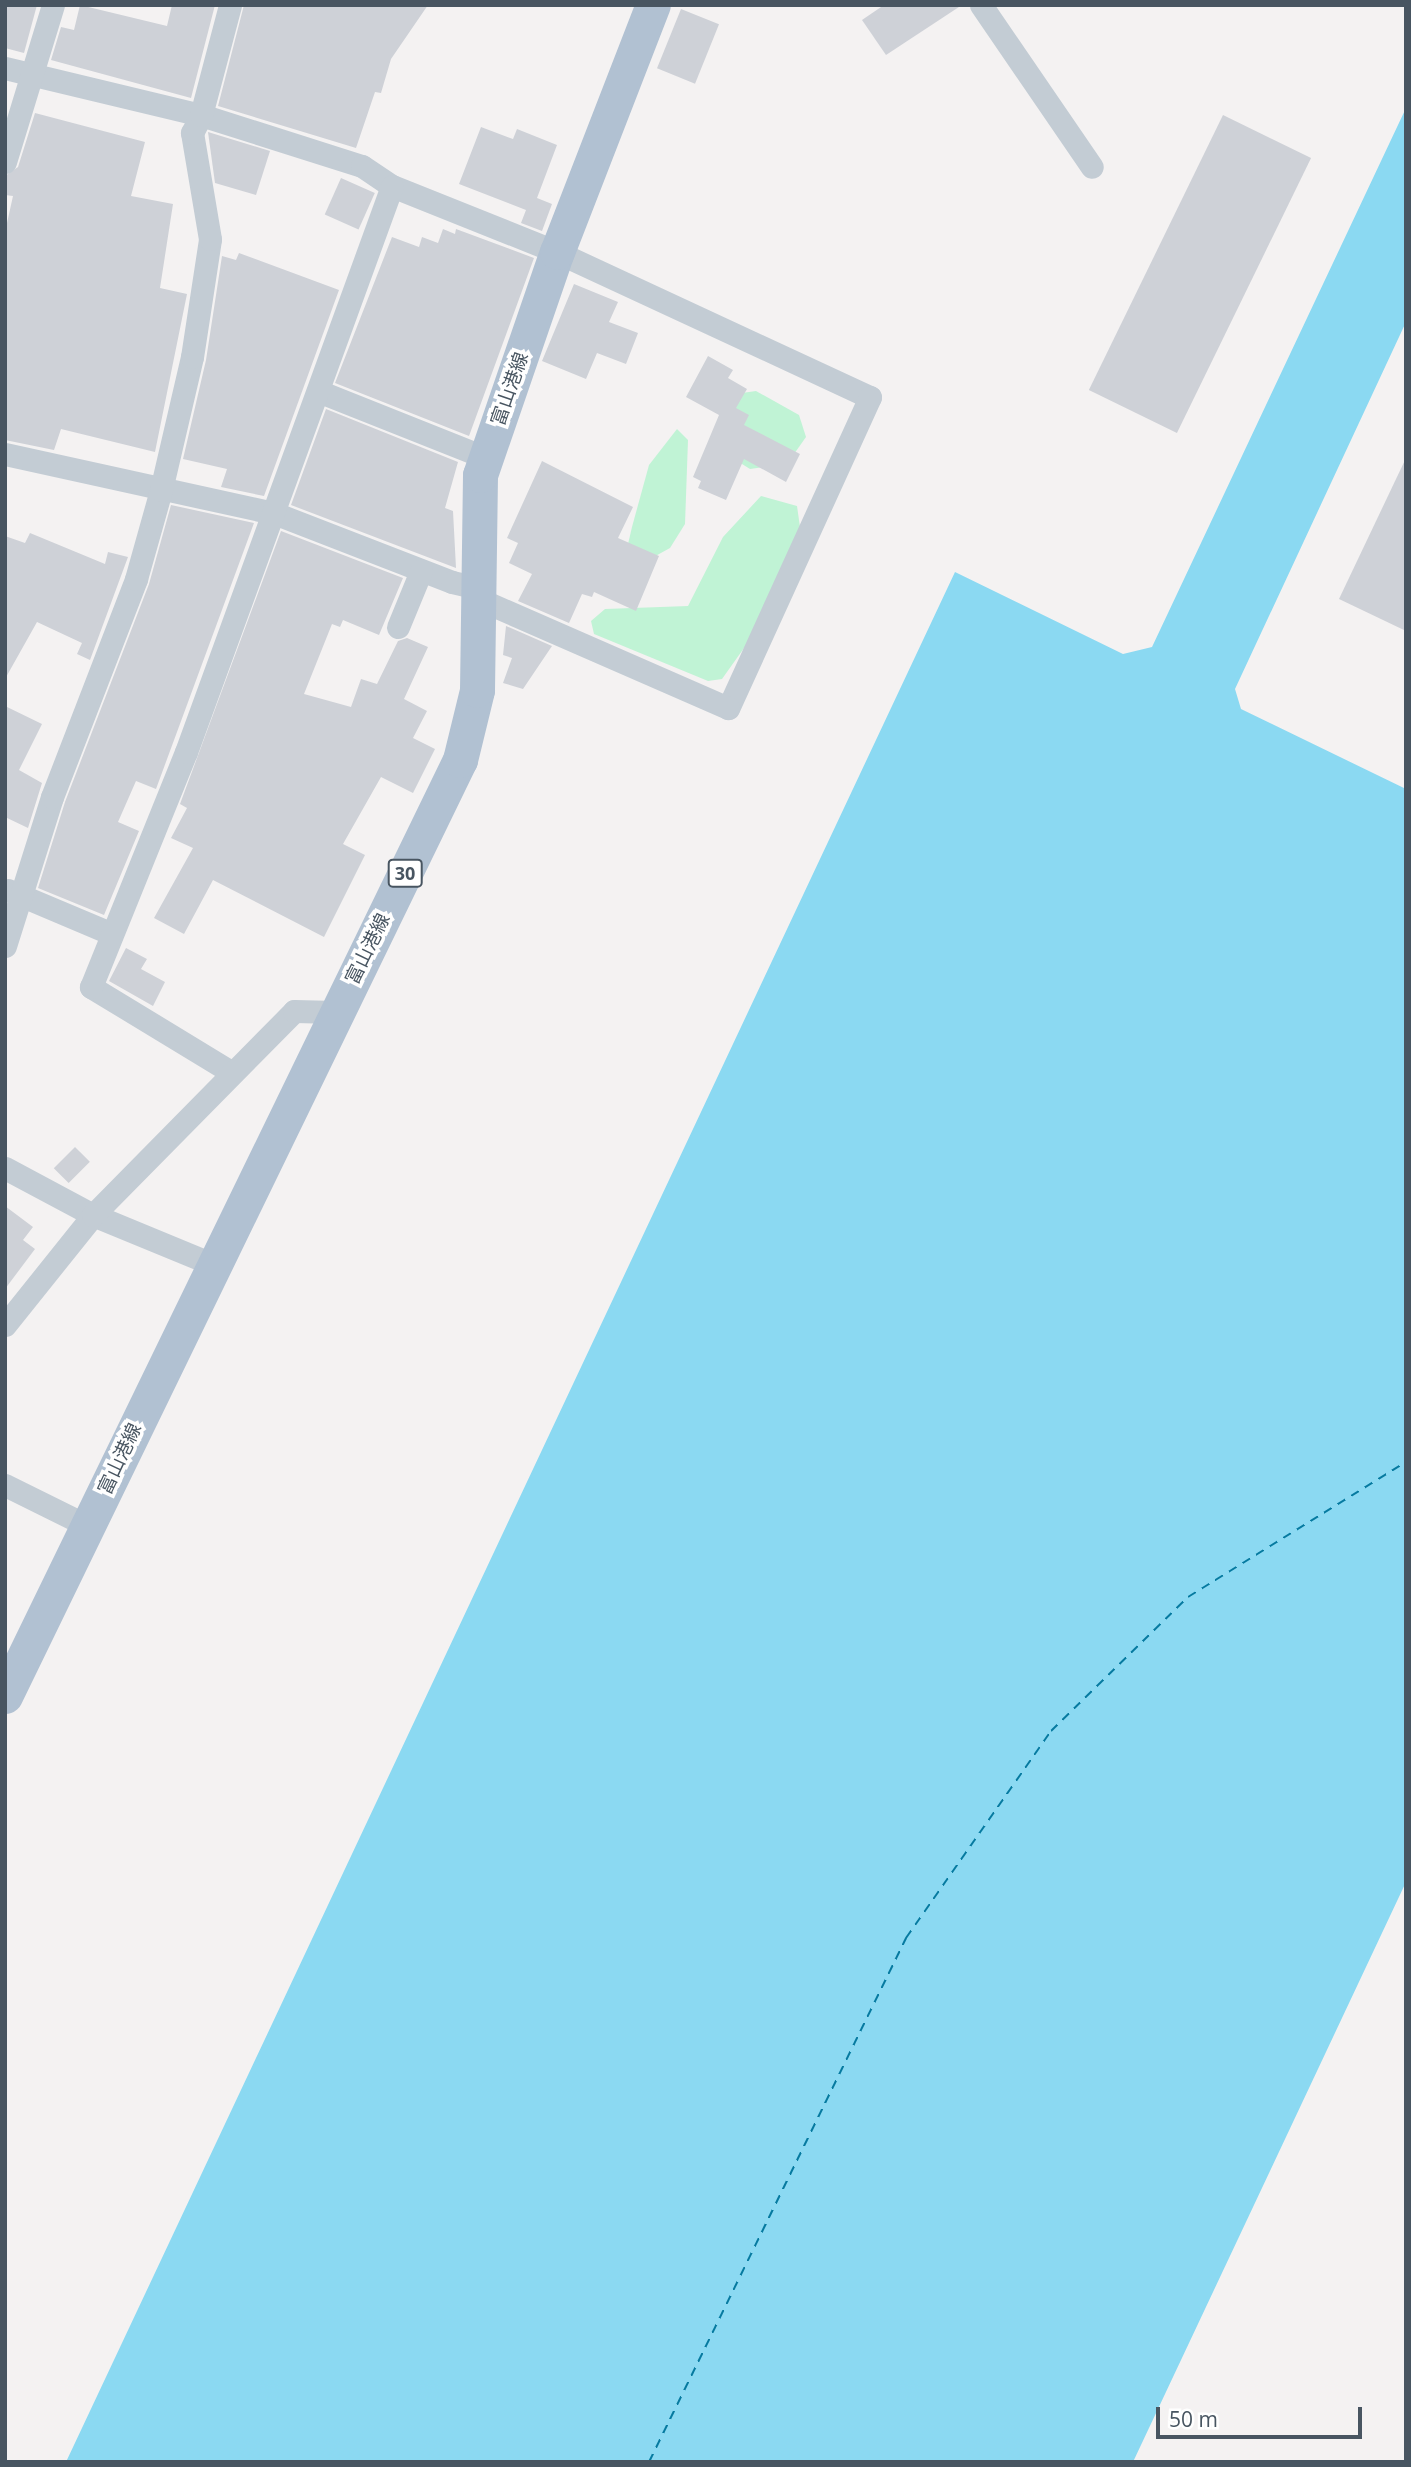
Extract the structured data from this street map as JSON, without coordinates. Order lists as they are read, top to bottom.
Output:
{
  "streets": {
    "main road": ["富山港線", "30"]
  },
  "scale_bar": "50 m"
}
